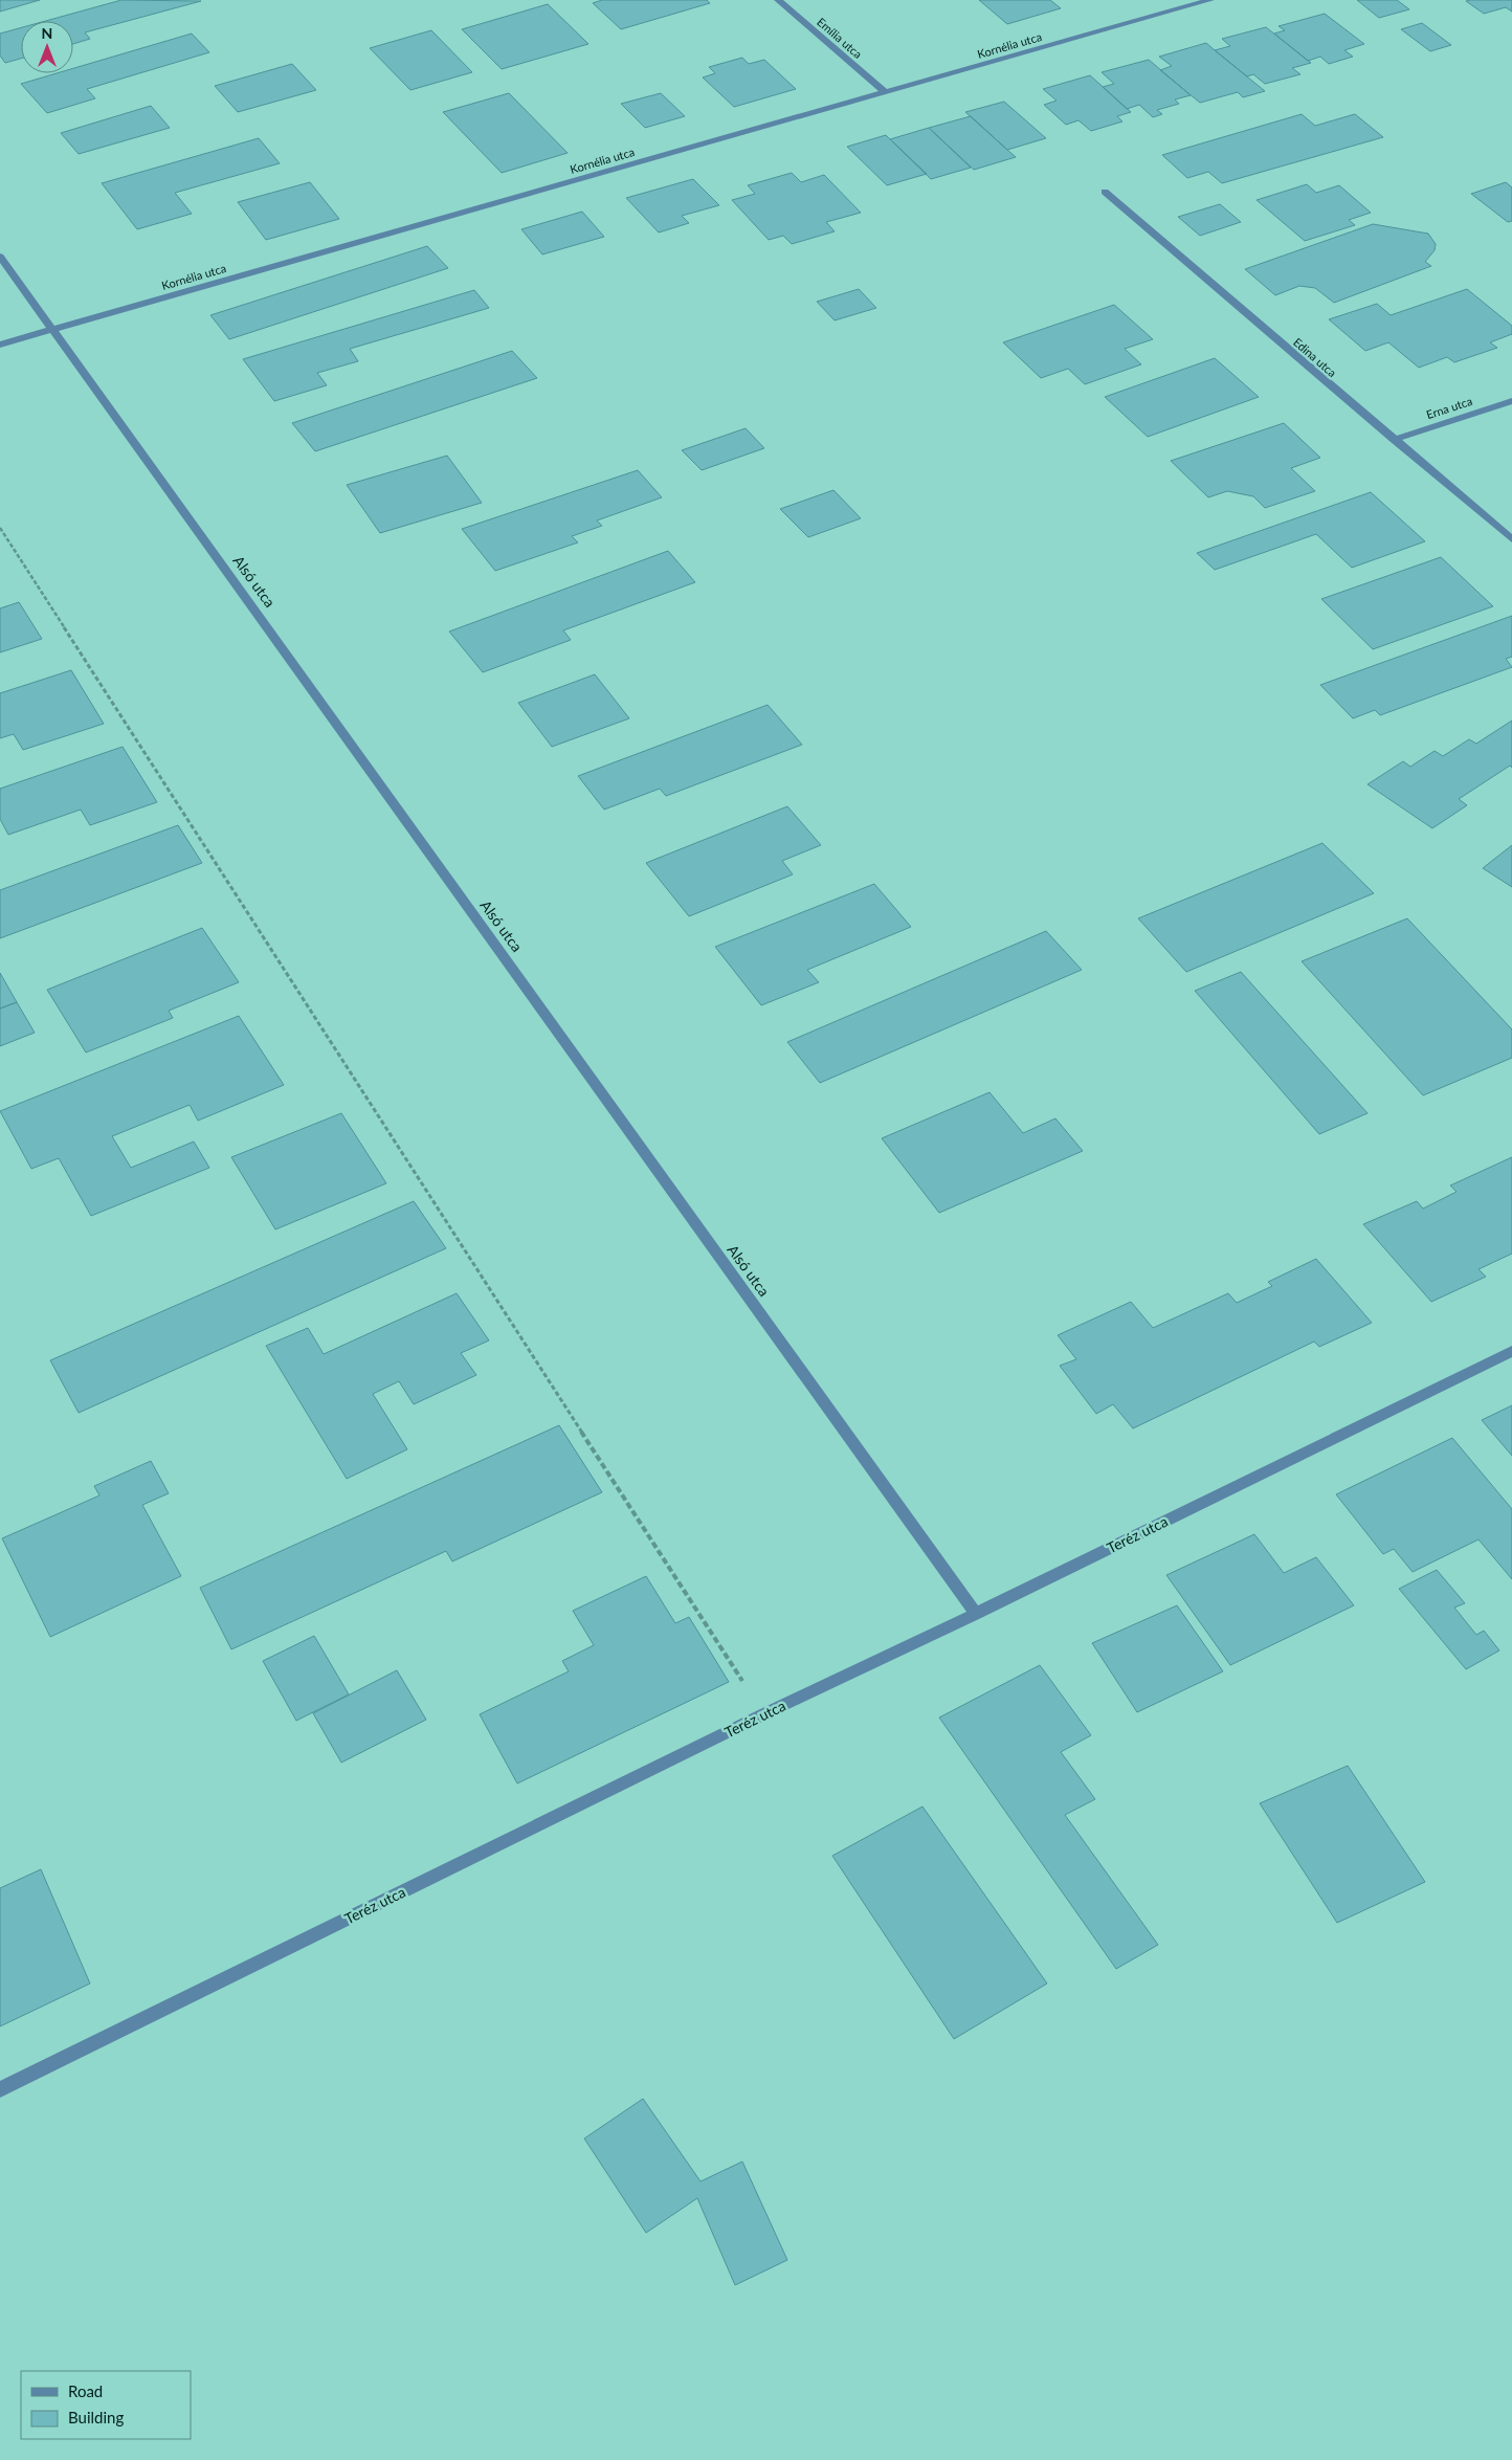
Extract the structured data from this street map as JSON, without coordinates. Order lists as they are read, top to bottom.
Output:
{
  "streets": {
    "street": [
      "Emília utca",
      "Kornélia utca",
      "Edina utca",
      "Erna utca",
      "Alsó utca",
      "Teréz utca"
    ]
  },
  "crossings": [
    ["Emília utca", "Kornélia utca"],
    ["Kornélia utca", "Alsó utca"],
    ["Edina utca", "Erna utca"],
    ["Alsó utca", "Teréz utca"]
  ],
  "legend": ["Road", "Building"],
  "north": "top"
}
